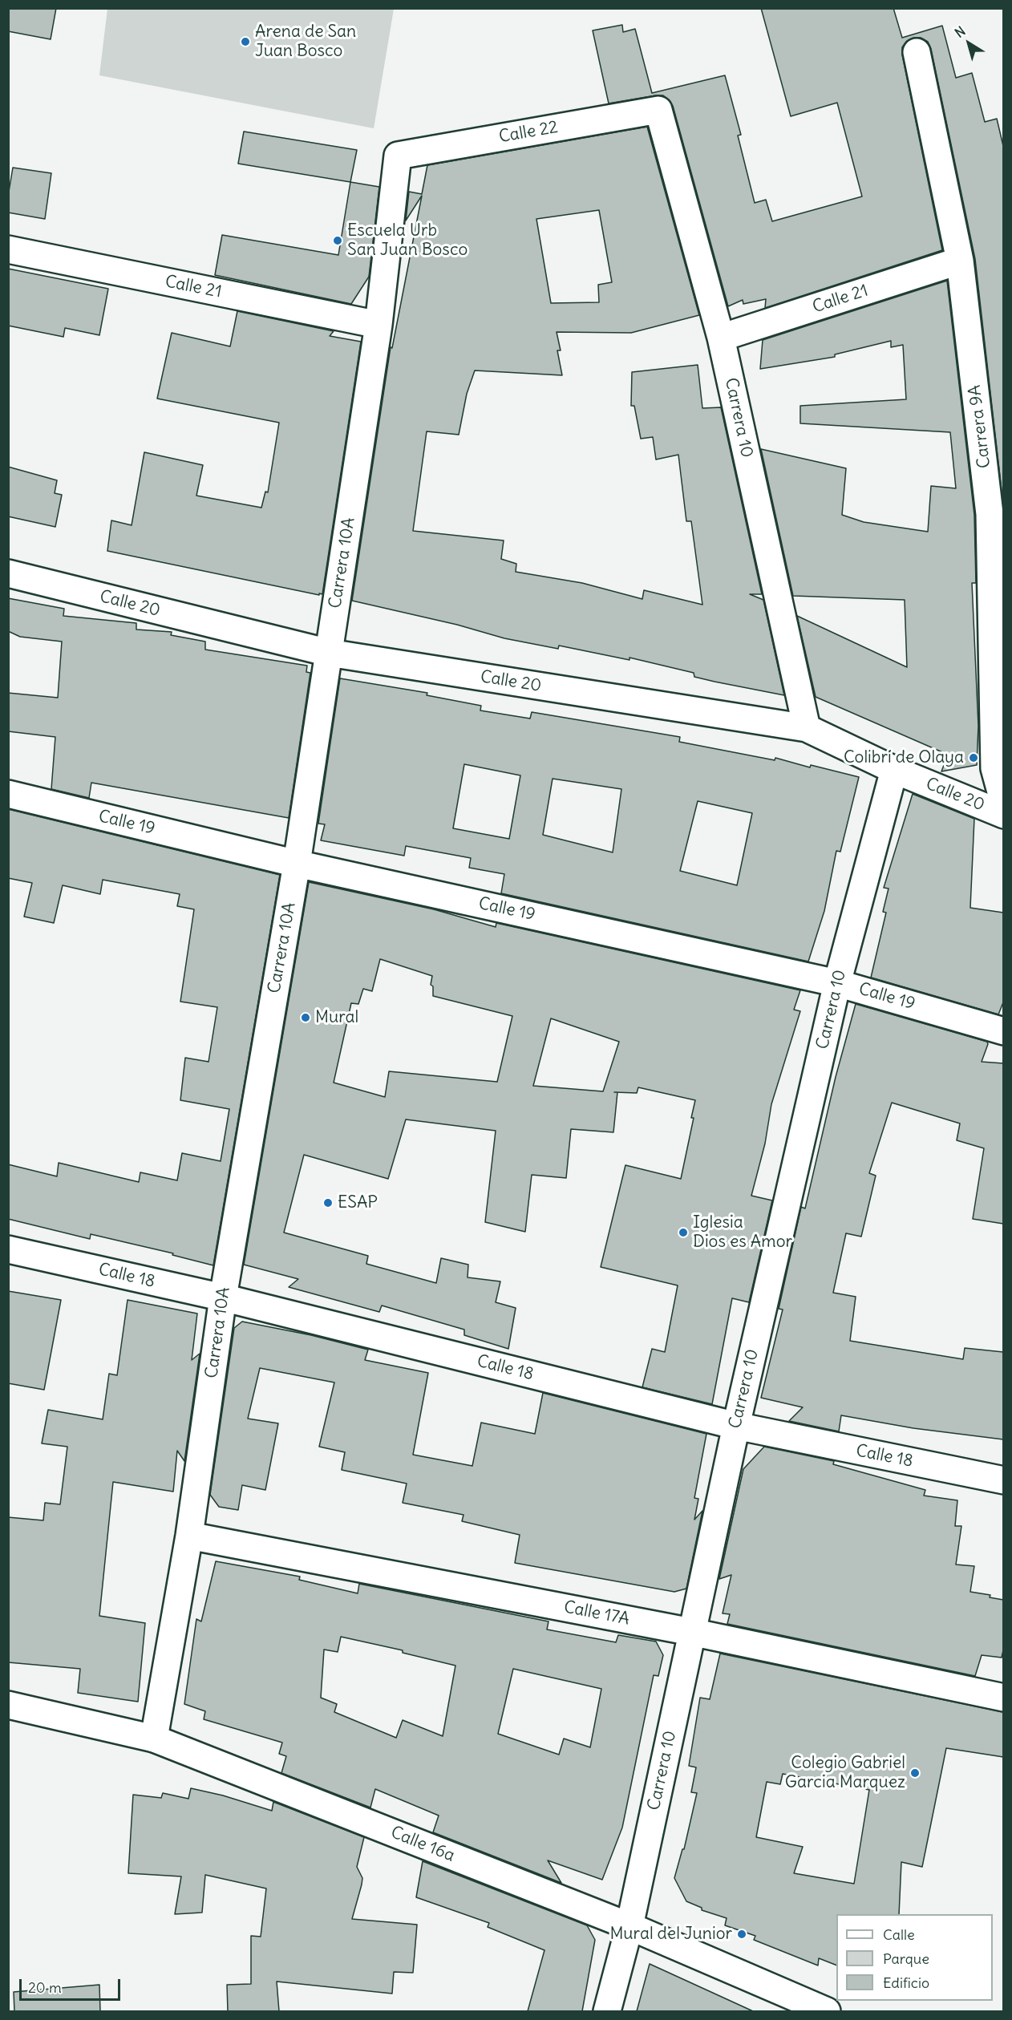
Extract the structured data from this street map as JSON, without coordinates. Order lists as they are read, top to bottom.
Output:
{
  "streets": {
    "street": [
      "Calle 22",
      "Calle 21",
      "Carrera 10",
      "Carrera 9A",
      "Carrera 10A",
      "Calle 20",
      "Calle 19",
      "Calle 18",
      "Calle 17A",
      "Calle 16a"
    ]
  },
  "crossings": [
    ["Calle 22", "Carrera 10"],
    ["Calle 22", "Carrera 10A"],
    ["Calle 21", "Carrera 10"],
    ["Calle 21", "Carrera 9A"],
    ["Calle 21", "Carrera 10A"],
    ["Carrera 10", "Calle 20"],
    ["Carrera 10", "Calle 19"],
    ["Carrera 10", "Calle 18"],
    ["Carrera 10", "Calle 17A"],
    ["Carrera 10", "Calle 16a"],
    ["Carrera 10A", "Calle 20"],
    ["Carrera 10A", "Calle 19"],
    ["Carrera 10A", "Calle 18"],
    ["Carrera 10A", "Calle 17A"],
    ["Carrera 10A", "Calle 16a"]
  ],
  "places": [
    "Arena de San Juan Bosco",
    "Escuela Urb San Juan Bosco",
    "Colibrí de Olaya",
    "Mural",
    "ESAP",
    "Iglesia Dios es Amor",
    "Colegio Gabriel Garcia Marquez",
    "Mural del Junior"
  ],
  "legend": ["Calle", "Parque", "Edificio"],
  "scale_bar": "20 m",
  "north": "top left"
}
